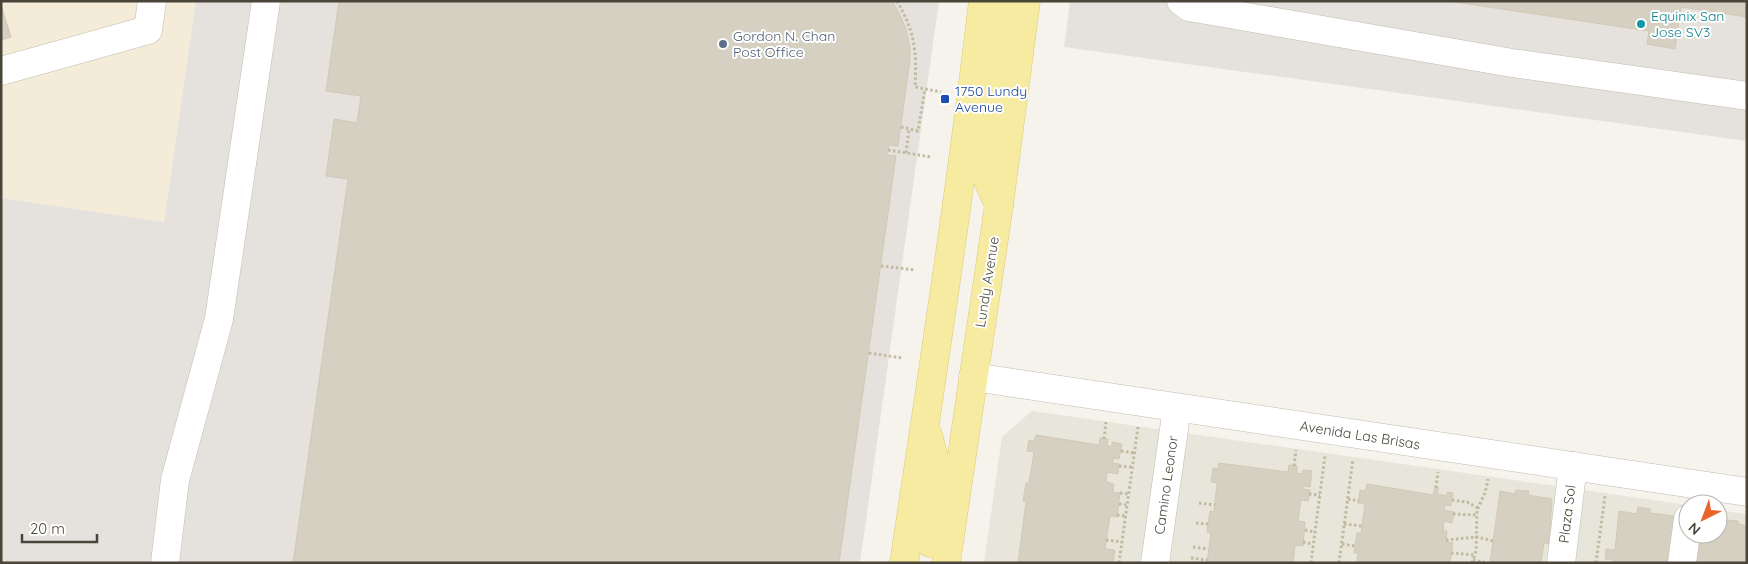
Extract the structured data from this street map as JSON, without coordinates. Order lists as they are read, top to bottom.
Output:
{
  "streets": {
    "main road": ["Lundy Avenue"],
    "street": ["Avenida Las Brisas", "Camino Leonor", "Plaza Sol"]
  },
  "crossings": [
    ["Lundy Avenue", "Avenida Las Brisas"],
    ["Avenida Las Brisas", "Camino Leonor"],
    ["Avenida Las Brisas", "Plaza Sol"]
  ],
  "places": {
    "other": ["Equinix San Jose SV3", "Gordon N. Chan Post Office"],
    "transit": ["1750 Lundy Avenue"]
  },
  "scale_bar": "20 m",
  "north": "bottom left"
}
